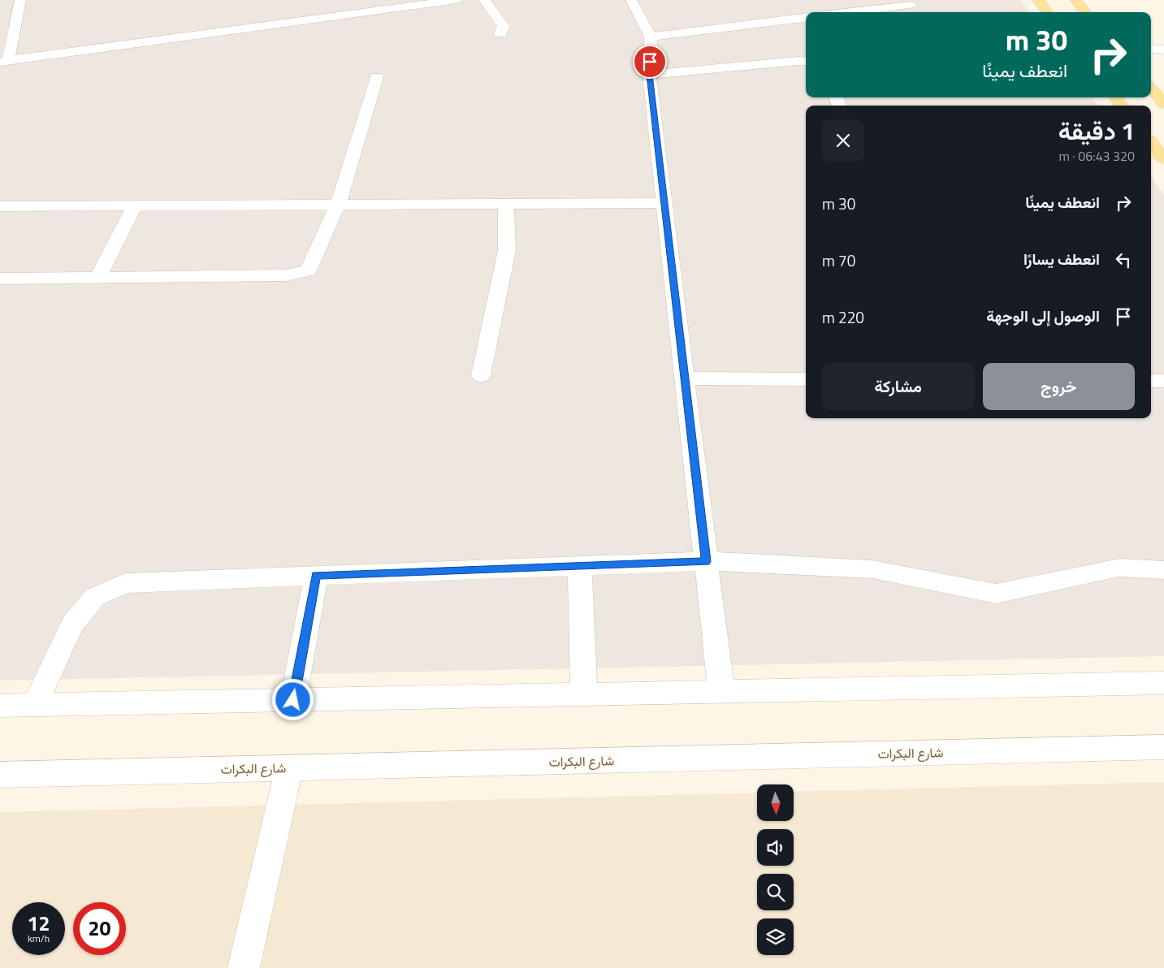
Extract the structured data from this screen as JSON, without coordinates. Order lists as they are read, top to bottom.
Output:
{
  "streets": {
    "street": ["شارع البكرات"]
  },
  "north": "bottom",
  "page": {
    "turn": ["30 m", "انعطف يمينًا"],
    "heading": ["1 دقيقة", "320 m · 06:43"],
    "list": [
      {
        "name": "انعطف يمينًا",
        "value": "30 m"
      },
      {
        "name": "انعطف يسارًا",
        "value": "70 m"
      },
      {
        "name": "الوصول إلى الوجهة",
        "value": "220 m"
      }
    ],
    "buttons": ["خروج", "مشاركة"],
    "speed": "12 km/h",
    "limit": "20"
  }
}
